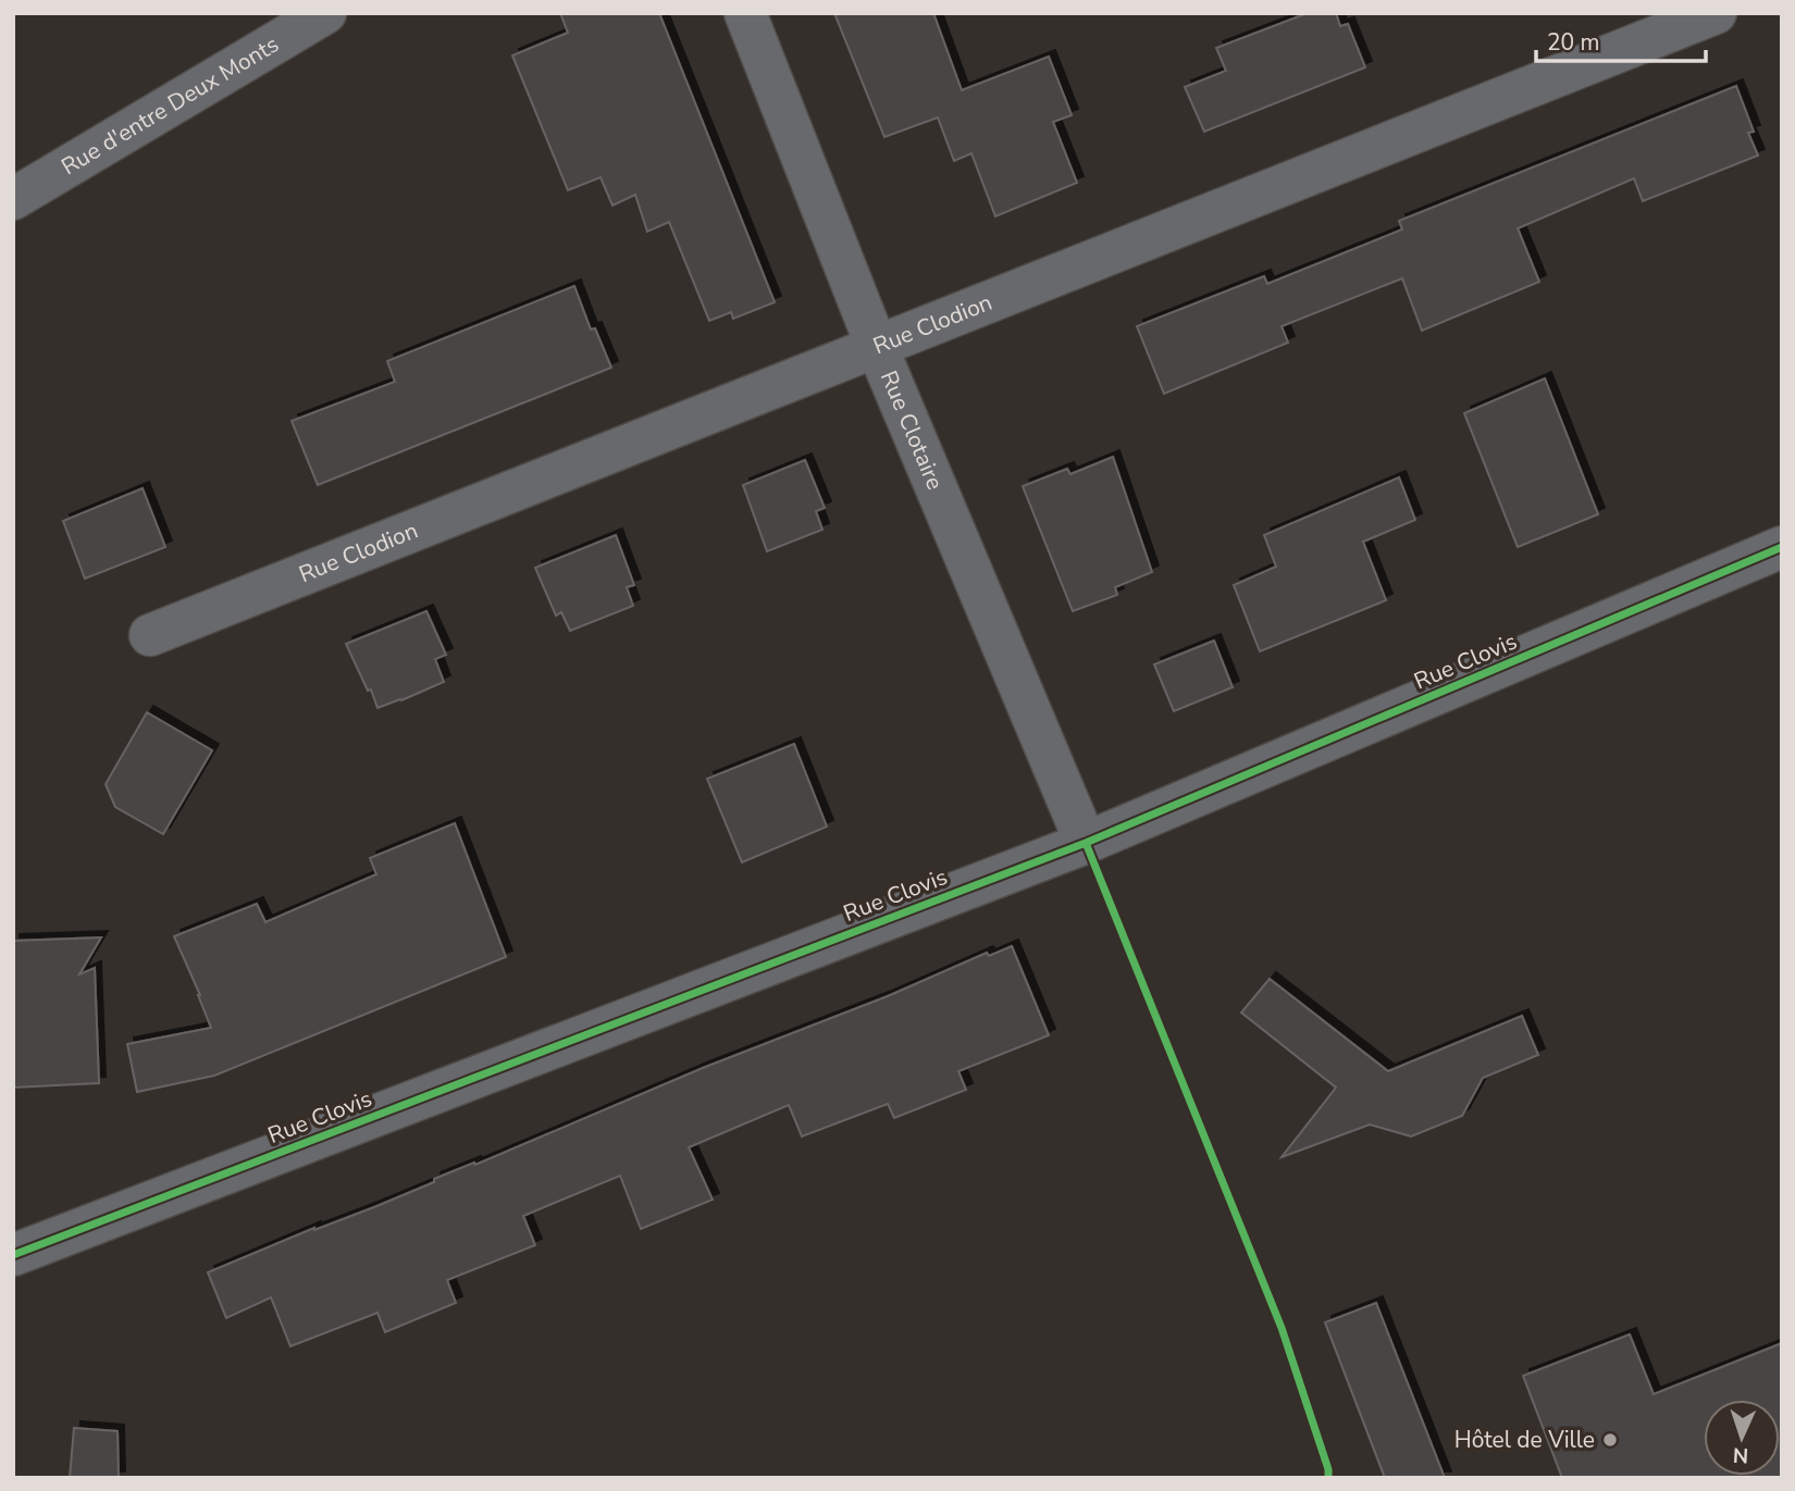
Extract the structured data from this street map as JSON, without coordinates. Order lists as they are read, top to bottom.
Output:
{
  "streets": {
    "street": [
      "Rue d'entre Deux Monts",
      "Rue Clodion",
      "Rue Clotaire",
      "Rue Clovis"
    ]
  },
  "crossings": [
    ["Rue Clodion", "Rue Clotaire"],
    ["Rue Clotaire", "Rue Clovis"]
  ],
  "places": ["Hôtel de Ville"],
  "scale_bar": "20 m",
  "north": "bottom"
}
